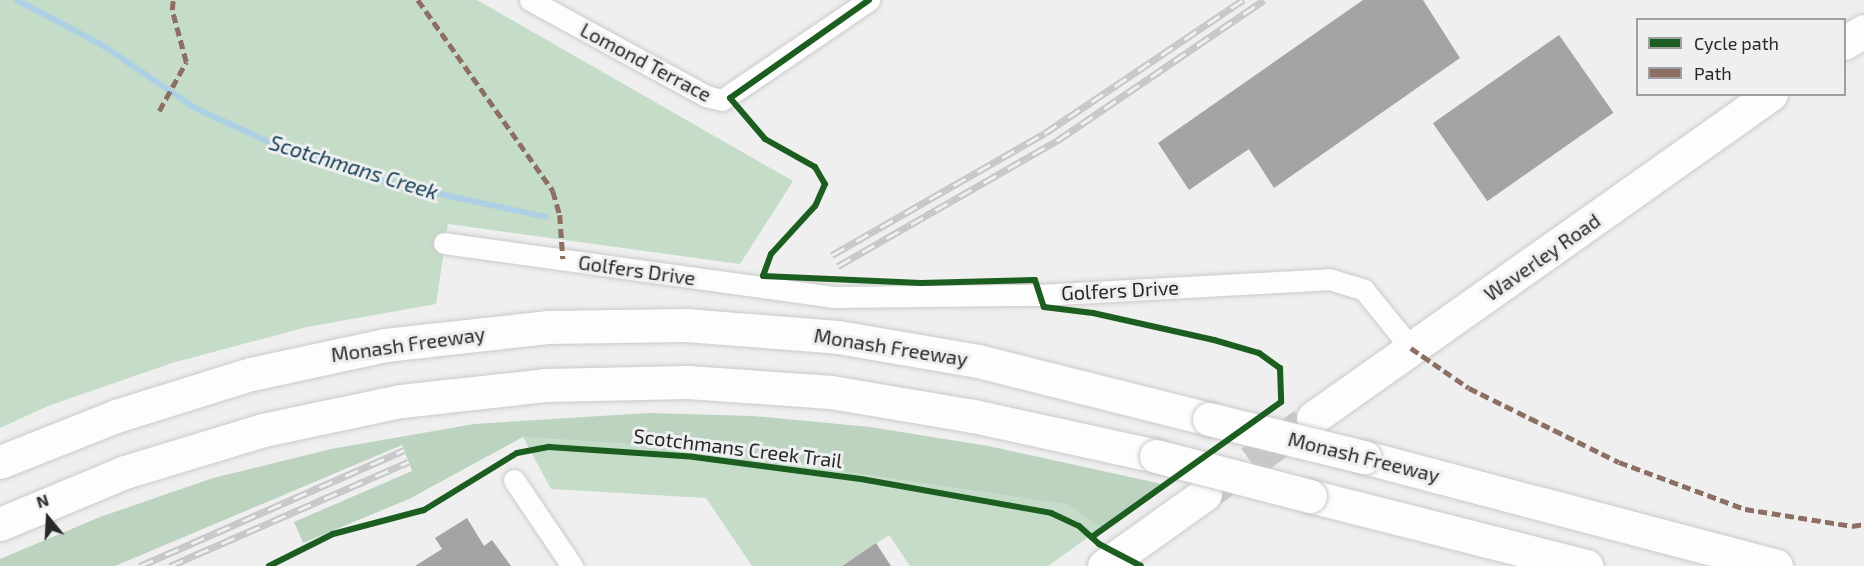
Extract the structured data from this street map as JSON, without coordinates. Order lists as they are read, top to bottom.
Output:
{
  "streets": {
    "main road": ["Waverley Road", "Monash Freeway"],
    "street": ["Lomond Terrace", "Golfers Drive"],
    "cycle path": ["Scotchmans Creek Trail"]
  },
  "crossings": [
    ["Waverley Road", "Golfers Drive"]
  ],
  "water": ["Scotchmans Creek"],
  "legend": ["Cycle path", "Path"],
  "north": "top"
}
